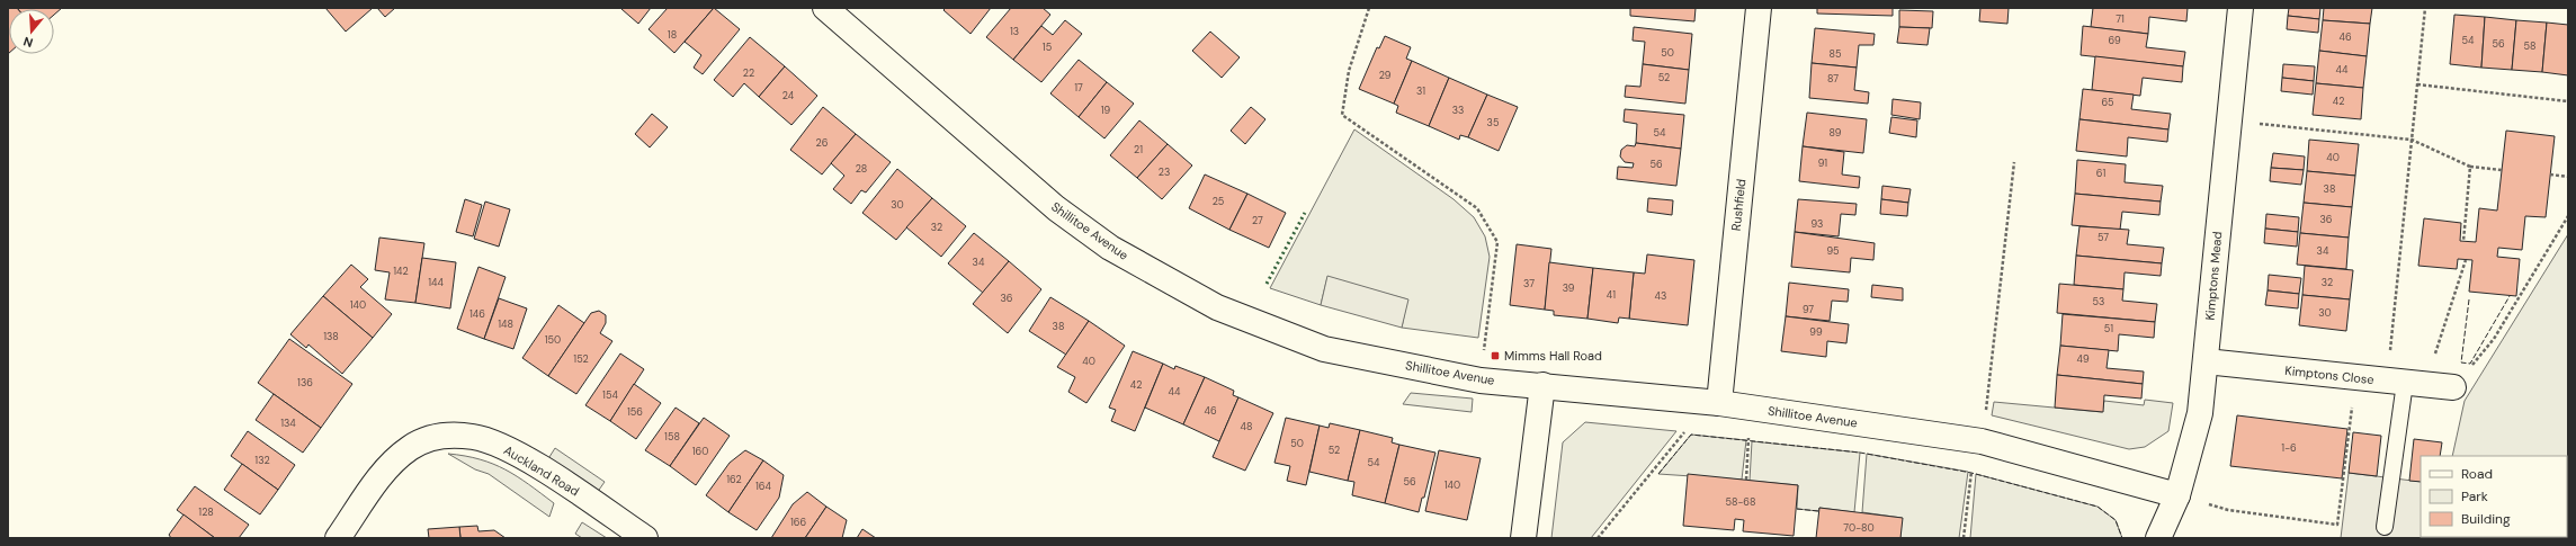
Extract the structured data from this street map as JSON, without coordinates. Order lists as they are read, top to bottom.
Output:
{
  "streets": {
    "street": [
      "Rushfield",
      "Shillitoe Avenue",
      "Kimptons Mead",
      "Kimptons Close",
      "Auckland Road"
    ]
  },
  "crossings": [
    ["Rushfield", "Shillitoe Avenue"],
    ["Shillitoe Avenue", "Kimptons Mead"],
    ["Kimptons Mead", "Kimptons Close"]
  ],
  "places": {
    "transit": ["Mimms Hall Road"]
  },
  "house_numbers": [
    "71",
    "13",
    "18",
    "46",
    "69",
    "54",
    "56",
    "58",
    "15",
    "50",
    "85",
    "44",
    "22",
    "29",
    "52",
    "87",
    "17",
    "31",
    "24",
    "42",
    "65",
    "19",
    "33",
    "35",
    "54",
    "89",
    "26",
    "21",
    "40",
    "91",
    "56",
    "28",
    "23",
    "61",
    "38",
    "25",
    "30",
    "36",
    "27",
    "93",
    "32",
    "57",
    "95",
    "34",
    "34",
    "142",
    "144",
    "32",
    "37",
    "39",
    "41",
    "43",
    "36",
    "53",
    "140",
    "97",
    "30",
    "146",
    "148",
    "38",
    "51",
    "99",
    "138",
    "150",
    "152",
    "49",
    "40",
    "136",
    "42",
    "44",
    "154",
    "46",
    "156",
    "134",
    "48",
    "158",
    "50",
    "1-6",
    "52",
    "160",
    "132",
    "54",
    "162",
    "56",
    "140",
    "164",
    "58-68",
    "128",
    "166",
    "70-80"
  ],
  "legend": ["Road", "Park", "Building"],
  "north": "bottom"
}
